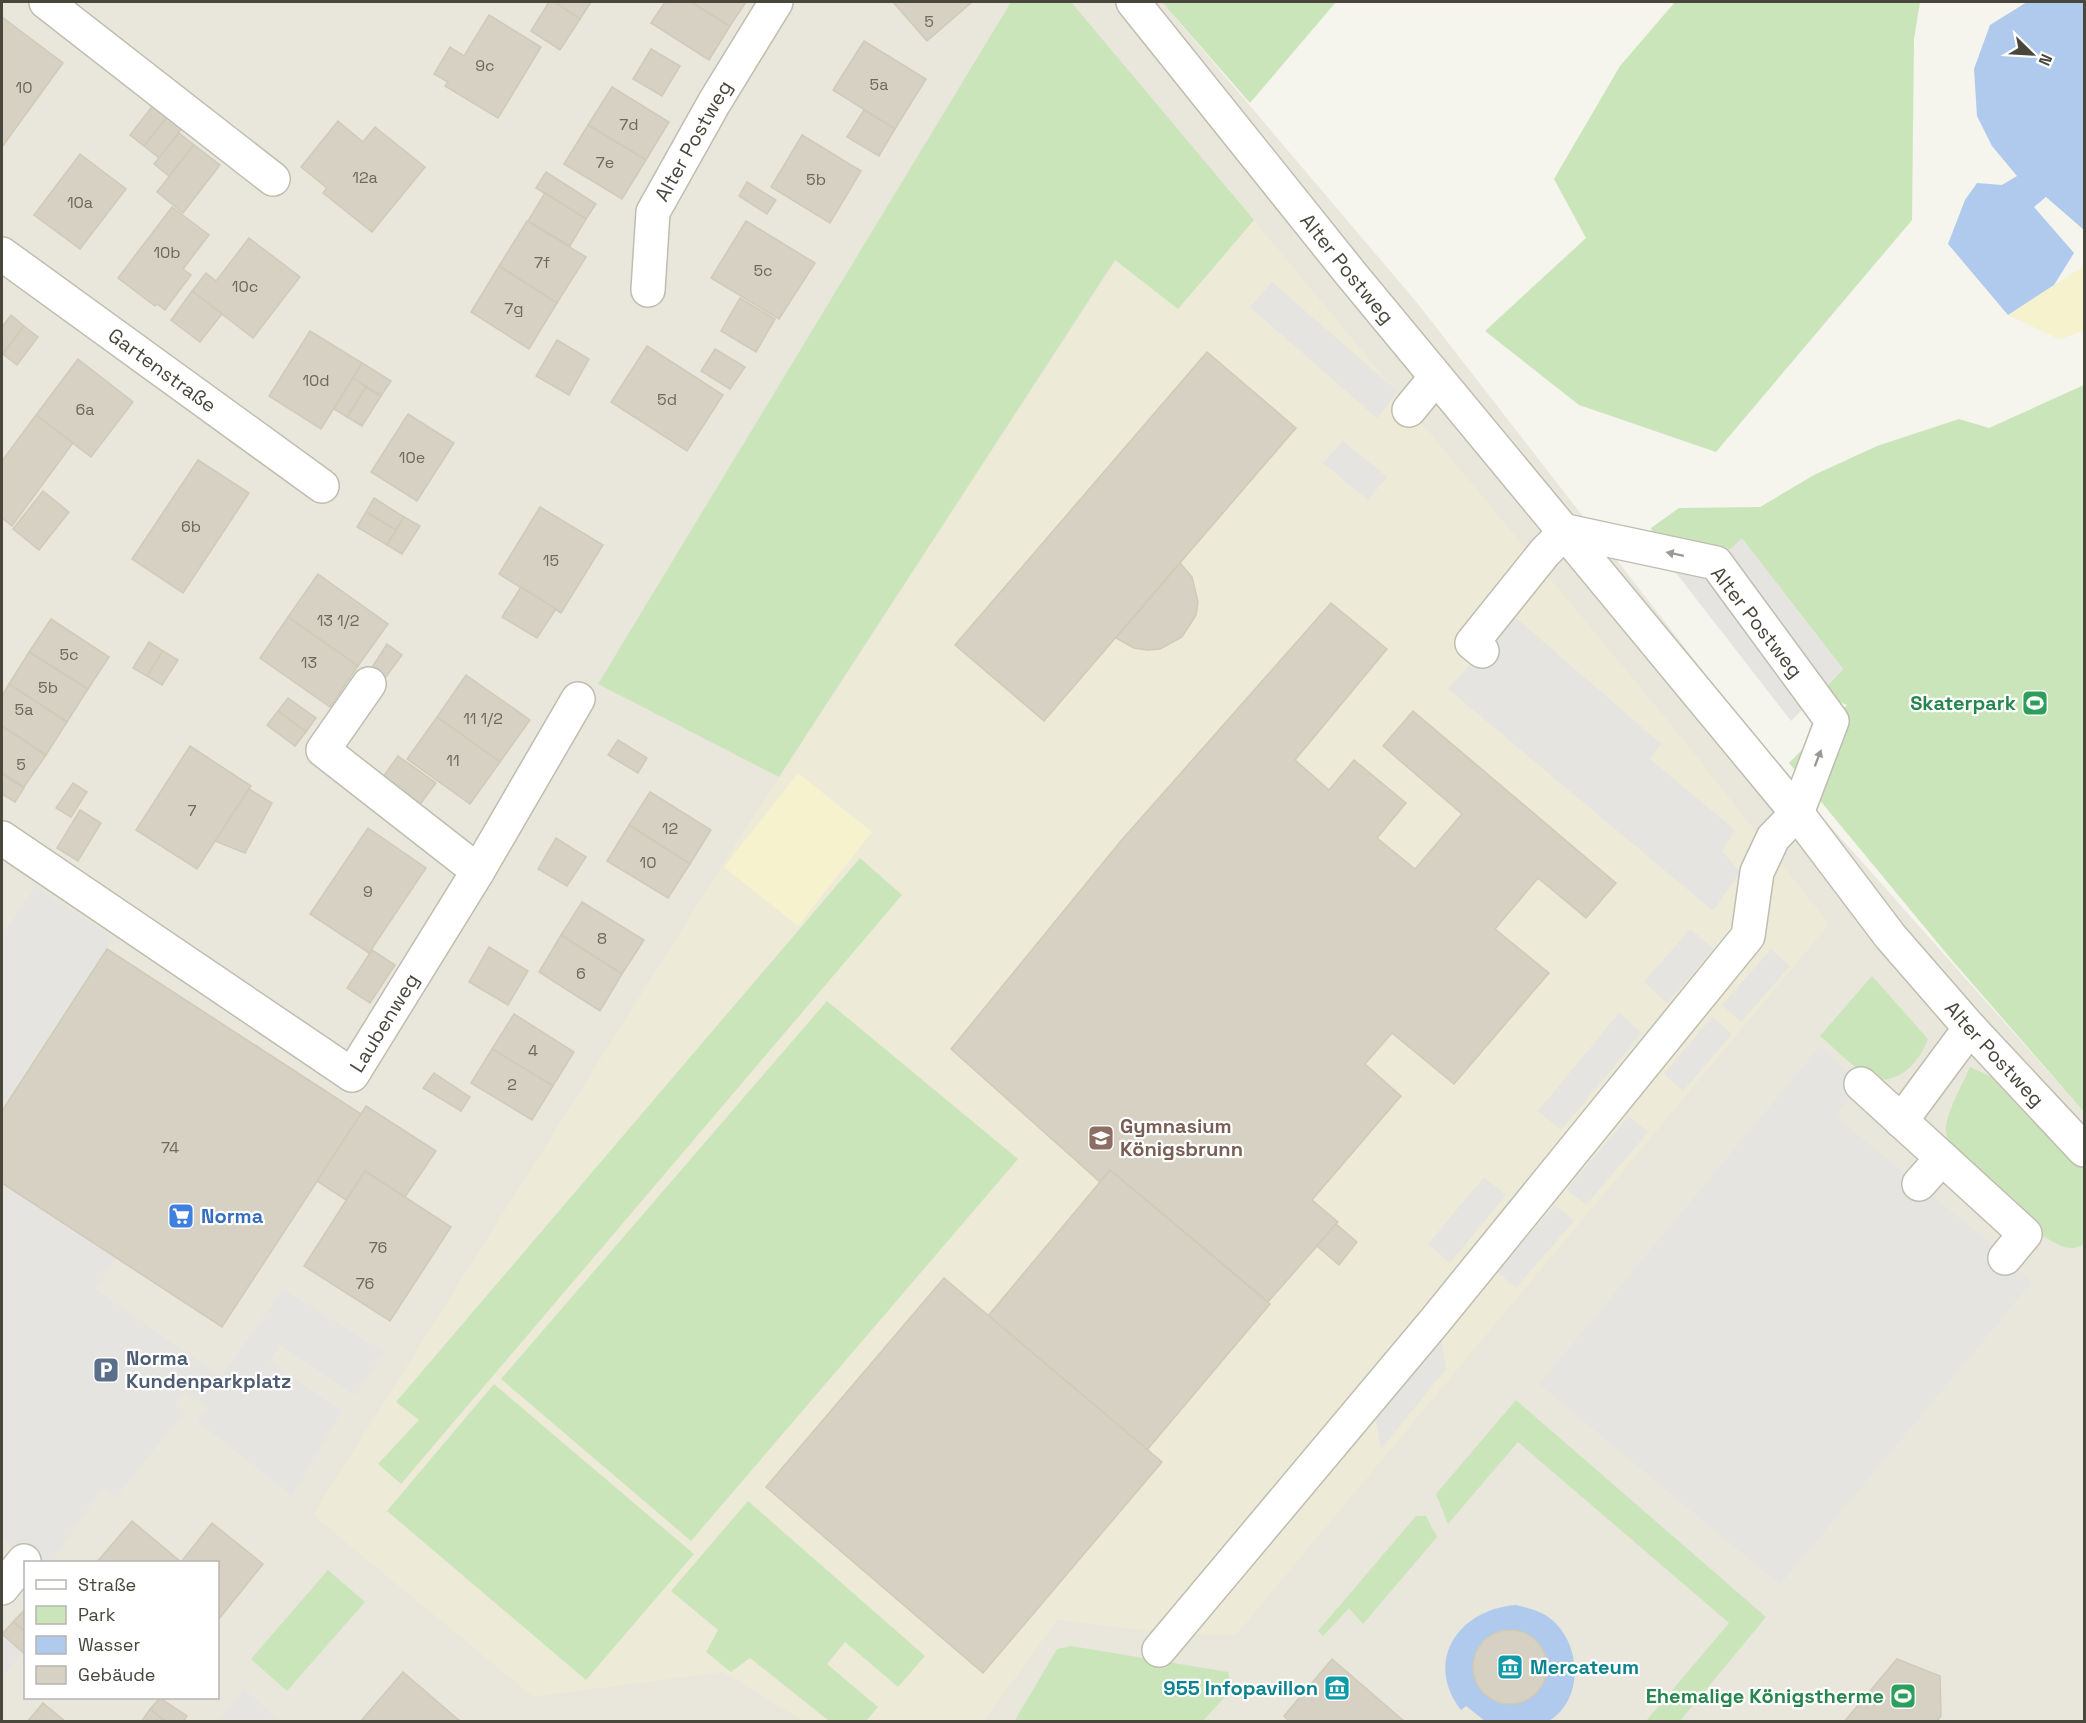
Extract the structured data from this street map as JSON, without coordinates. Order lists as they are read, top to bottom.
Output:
{
  "streets": {
    "street": ["Alter Postweg", "Gartenstraße", "Laubenweg"]
  },
  "places": {
    "sports": ["Skaterpark", "Ehemalige Königstherme"],
    "school or university": ["Gymnasium Königsbrunn"],
    "supermarket": ["Norma"],
    "parking": ["Norma Kundenparkplatz"],
    "museum": ["Mercateum", "955 Infopavillon"]
  },
  "house_numbers": [
    "5",
    "9c",
    "5a",
    "10",
    "7d",
    "7e",
    "12a",
    "5b",
    "10a",
    "10b",
    "7f",
    "5c",
    "10c",
    "7g",
    "10d",
    "5d",
    "6a",
    "10e",
    "6b",
    "15",
    "13 1/2",
    "5c",
    "13",
    "5b",
    "5a",
    "11 1/2",
    "11",
    "5",
    "7",
    "12",
    "10",
    "9",
    "8",
    "6",
    "4",
    "2",
    "74",
    "76",
    "76"
  ],
  "legend": [
    "Straße",
    "Park",
    "Wasser",
    "Gebäude"
  ],
  "north": "bottom right"
}
